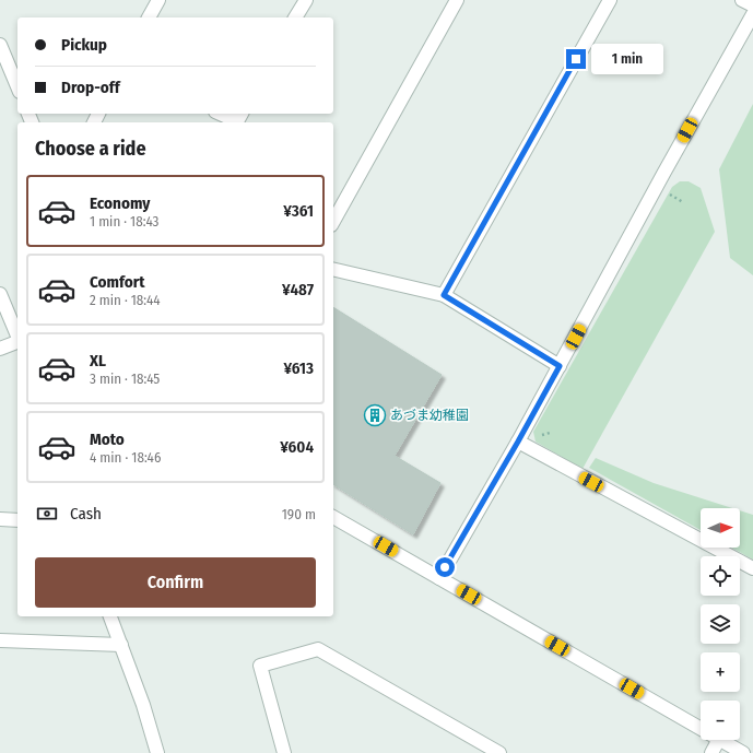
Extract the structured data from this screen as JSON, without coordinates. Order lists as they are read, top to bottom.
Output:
{
  "places": {
    "building": ["あづま幼稚園"]
  },
  "north": "right",
  "page": {
    "banner": ["Pickup", "Drop-off"],
    "bubble": "1 min",
    "heading": "Choose a ride",
    "list": [
      {
        "name": "Economy",
        "note": "1 min · 18:43",
        "value": "¥361"
      },
      {
        "name": "Comfort",
        "note": "2 min · 18:44",
        "value": "¥487"
      },
      {
        "name": "XL",
        "note": "3 min · 18:45",
        "value": "¥613"
      },
      {
        "name": "Moto",
        "note": "4 min · 18:46",
        "value": "¥604"
      }
    ],
    "pay": ["Cash", "190 m"],
    "map_buttons": ["+", "−"],
    "buttons": "Confirm"
  }
}
